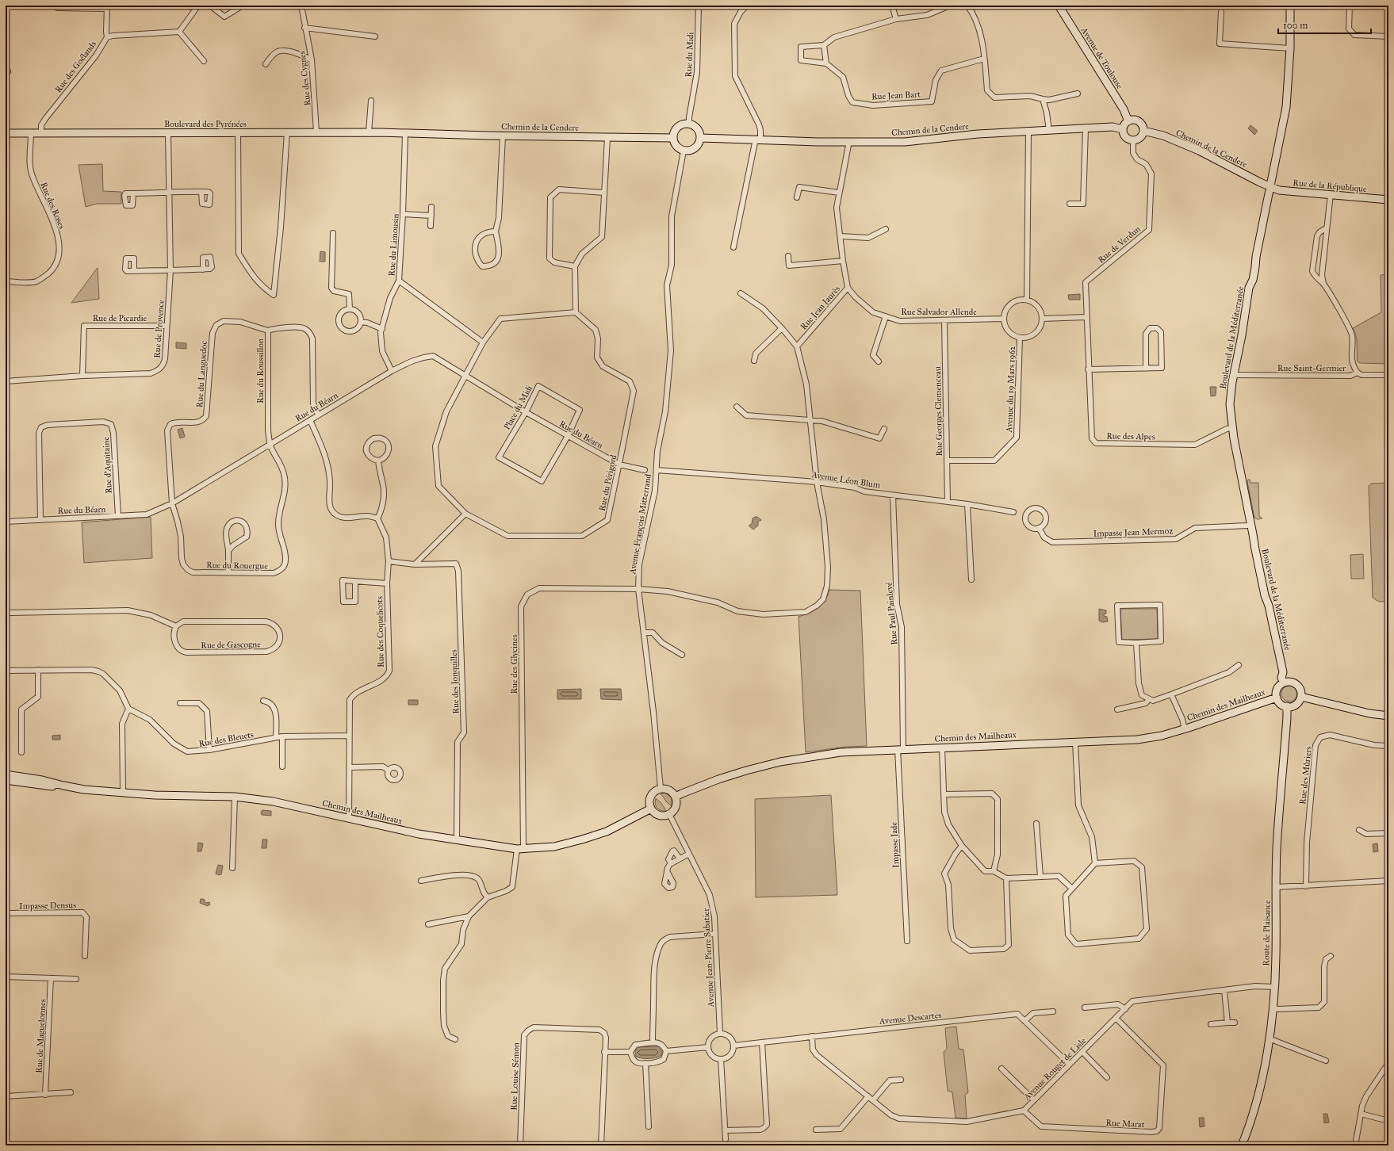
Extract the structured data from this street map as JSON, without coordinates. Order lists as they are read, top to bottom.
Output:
{
  "streets": {
    "street": [
      "Rue du Midi",
      "Avenue de Toulouse",
      "Rue des Goélands",
      "Rue des Cygnes",
      "Rue Jean Bart",
      "Boulevard des Pyrénées",
      "Chemin de la Cendere",
      "Rue de la République",
      "Rue des Roses",
      "Rue de Verdun",
      "Rue du Limousin",
      "Rue Jean Jaurès",
      "Rue Salvador Allende",
      "Rue de Picardie",
      "Rue de Provence",
      "Boulevard de la Méditerranée",
      "Rue Saint-Germier",
      "Rue du Roussillon",
      "Rue du Languedoc",
      "Avenue du 19 Mars 1962",
      "Rue du Béarn",
      "Place du Midi",
      "Rue Georges Clemenceau",
      "Rue des Alpes",
      "Rue d'Aquitaine",
      "Avenue Léon Blum",
      "Rue du Périgord",
      "Avenue François Mitterrand",
      "Impasse Jean Mermoz",
      "Rue du Rouergue",
      "Rue Paul Painlevé",
      "Rue des Coquelicots",
      "Rue de Gascogne",
      "Rue des Glycines",
      "Rue des Jonquilles",
      "Chemin des Mailheaux",
      "Rue des Bleuets",
      "Rue des Mûriers",
      "Impasse Jade",
      "Impasse Densus",
      "Route de Plaisance",
      "Avenue Jean-Pierre Sabatier",
      "Avenue Descartes",
      "Rue de Maguelonnes",
      "Avenue Rouget de Lisle",
      "Rue Louise Sémon",
      "Rue Marat"
    ]
  },
  "crossings": [
    ["Rue du Midi", "Chemin de la Cendere"],
    ["Rue du Midi", "Avenue François Mitterrand"],
    ["Avenue de Toulouse", "Chemin de la Cendere"],
    ["Avenue de Toulouse", "Rue de Verdun"],
    ["Rue des Goélands", "Boulevard des Pyrénées"],
    ["Rue des Cygnes", "Boulevard des Pyrénées"],
    ["Boulevard des Pyrénées", "Chemin de la Cendere"],
    ["Boulevard des Pyrénées", "Rue des Roses"],
    ["Boulevard des Pyrénées", "Rue du Limousin"],
    ["Boulevard des Pyrénées", "Rue de Provence"],
    ["Chemin de la Cendere", "Rue de la République"],
    ["Chemin de la Cendere", "Rue de Verdun"],
    ["Chemin de la Cendere", "Rue du Limousin"],
    ["Chemin de la Cendere", "Rue Jean Jaurès"],
    ["Chemin de la Cendere", "Boulevard de la Méditerranée"],
    ["Chemin de la Cendere", "Avenue François Mitterrand"],
    ["Rue de la République", "Boulevard de la Méditerranée"],
    ["Rue de Verdun", "Rue des Alpes"],
    ["Rue du Limousin", "Rue du Béarn"],
    ["Rue Jean Jaurès", "Rue Salvador Allende"],
    ["Rue Salvador Allende", "Avenue du 19 Mars 1962"],
    ["Rue Salvador Allende", "Rue Georges Clemenceau"],
    ["Rue de Picardie", "Rue de Provence"],
    ["Boulevard de la Méditerranée", "Rue Saint-Germier"],
    ["Boulevard de la Méditerranée", "Rue des Alpes"],
    ["Boulevard de la Méditerranée", "Impasse Jean Mermoz"],
    ["Boulevard de la Méditerranée", "Chemin des Mailheaux"],
    ["Boulevard de la Méditerranée", "Route de Plaisance"],
    ["Rue du Roussillon", "Rue du Languedoc"],
    ["Rue du Roussillon", "Rue du Béarn"],
    ["Rue du Roussillon", "Rue du Rouergue"],
    ["Rue du Languedoc", "Rue du Béarn"],
    ["Rue du Languedoc", "Rue du Rouergue"],
    ["Avenue du 19 Mars 1962", "Rue Georges Clemenceau"],
    ["Rue du Béarn", "Place du Midi"],
    ["Rue du Béarn", "Rue d'Aquitaine"],
    ["Rue du Béarn", "Rue du Périgord"],
    ["Rue du Béarn", "Rue du Rouergue"],
    ["Rue Georges Clemenceau", "Avenue Léon Blum"],
    ["Avenue Léon Blum", "Avenue François Mitterrand"],
    ["Avenue Léon Blum", "Rue Paul Painlevé"],
    ["Avenue Léon Blum", "Rue des Glycines"],
    ["Avenue François Mitterrand", "Rue des Glycines"],
    ["Avenue François Mitterrand", "Chemin des Mailheaux"],
    ["Avenue François Mitterrand", "Avenue Jean-Pierre Sabatier"],
    ["Rue Paul Painlevé", "Chemin des Mailheaux"],
    ["Rue Paul Painlevé", "Impasse Jade"],
    ["Rue des Coquelicots", "Chemin des Mailheaux"],
    ["Rue des Coquelicots", "Rue des Bleuets"],
    ["Rue des Glycines", "Chemin des Mailheaux"],
    ["Rue des Jonquilles", "Chemin des Mailheaux"],
    ["Chemin des Mailheaux", "Impasse Jade"],
    ["Chemin des Mailheaux", "Route de Plaisance"],
    ["Chemin des Mailheaux", "Avenue Jean-Pierre Sabatier"],
    ["Route de Plaisance", "Avenue Rouget de Lisle"],
    ["Avenue Jean-Pierre Sabatier", "Avenue Descartes"],
    ["Avenue Descartes", "Avenue Rouget de Lisle"],
    ["Avenue Rouget de Lisle", "Rue Marat"]
  ],
  "scale_bar": "100 m"
}
